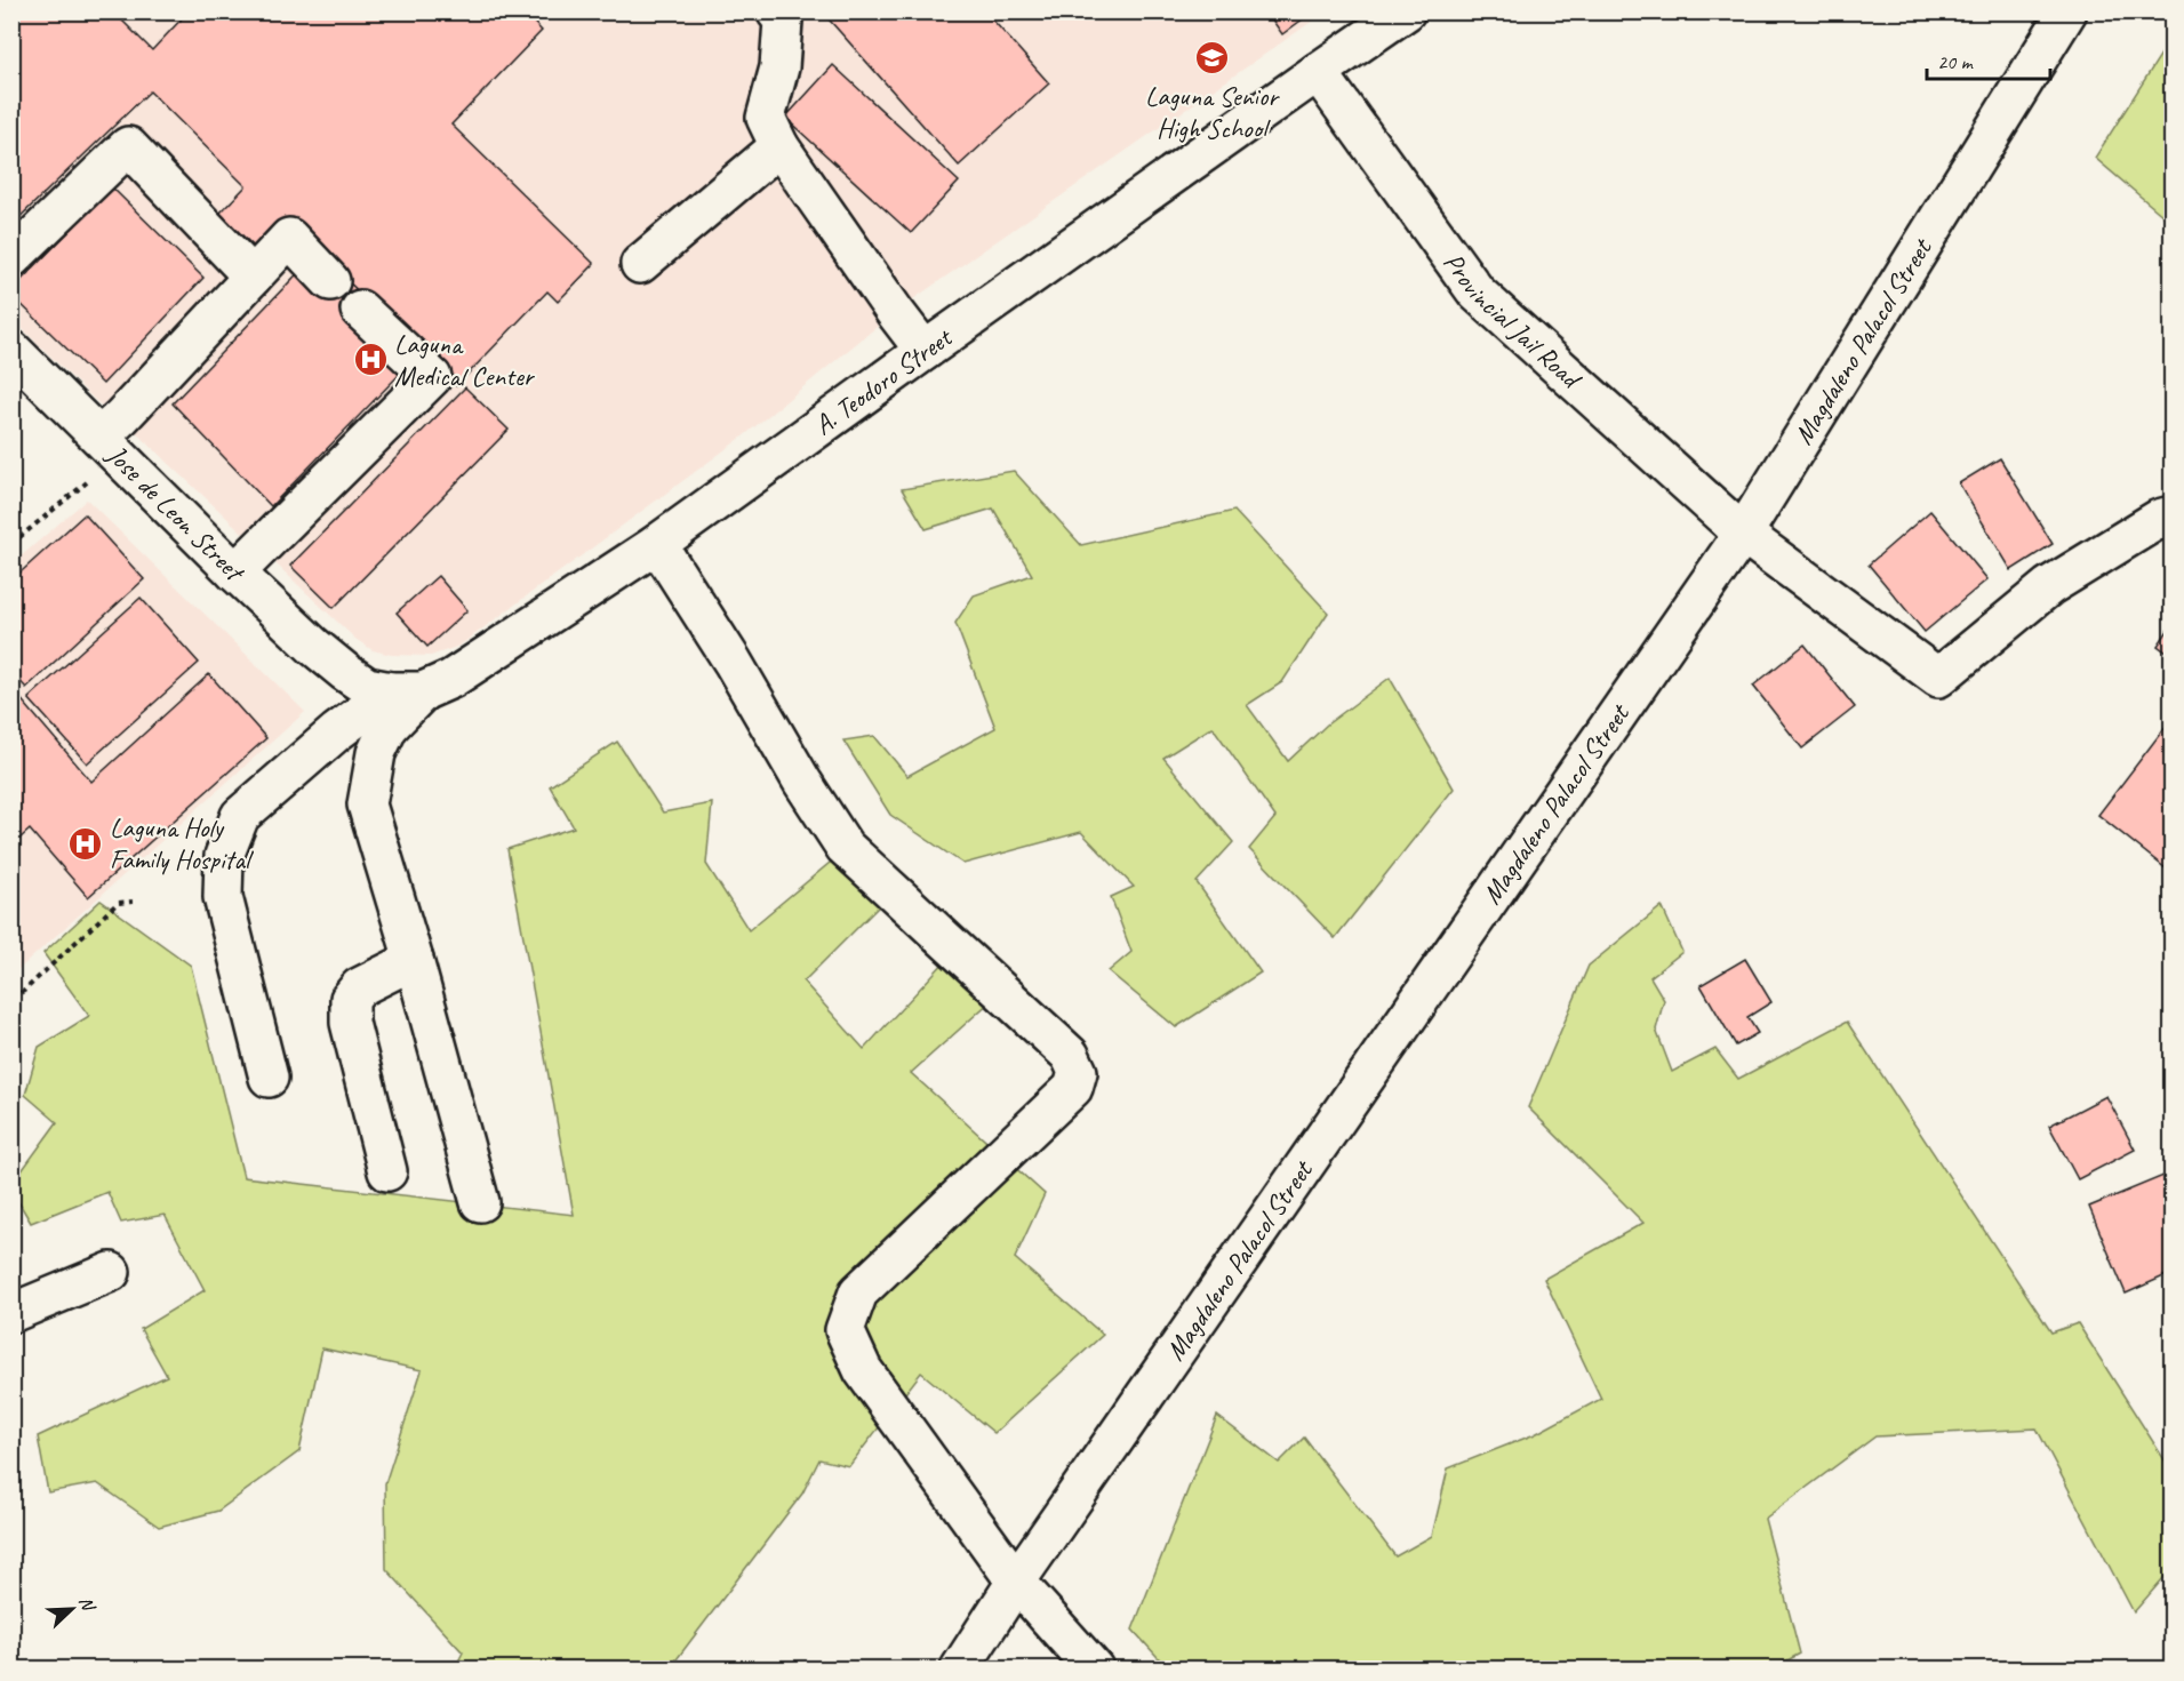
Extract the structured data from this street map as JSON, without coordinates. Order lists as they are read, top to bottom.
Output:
{
  "streets": {
    "street": [
      "Provincial Jail Road",
      "Magdaleno Palacol Street",
      "A. Teodoro Street",
      "Jose de Leon Street"
    ]
  },
  "crossings": [
    ["Provincial Jail Road", "Magdaleno Palacol Street"],
    ["Provincial Jail Road", "A. Teodoro Street"],
    ["A. Teodoro Street", "Jose de Leon Street"]
  ],
  "places": {
    "school or university": ["Laguna Senior High School"],
    "hospital": ["Laguna Medical Center", "Laguna Holy Family Hospital"]
  },
  "scale_bar": "20 m",
  "north": "top right"
}
